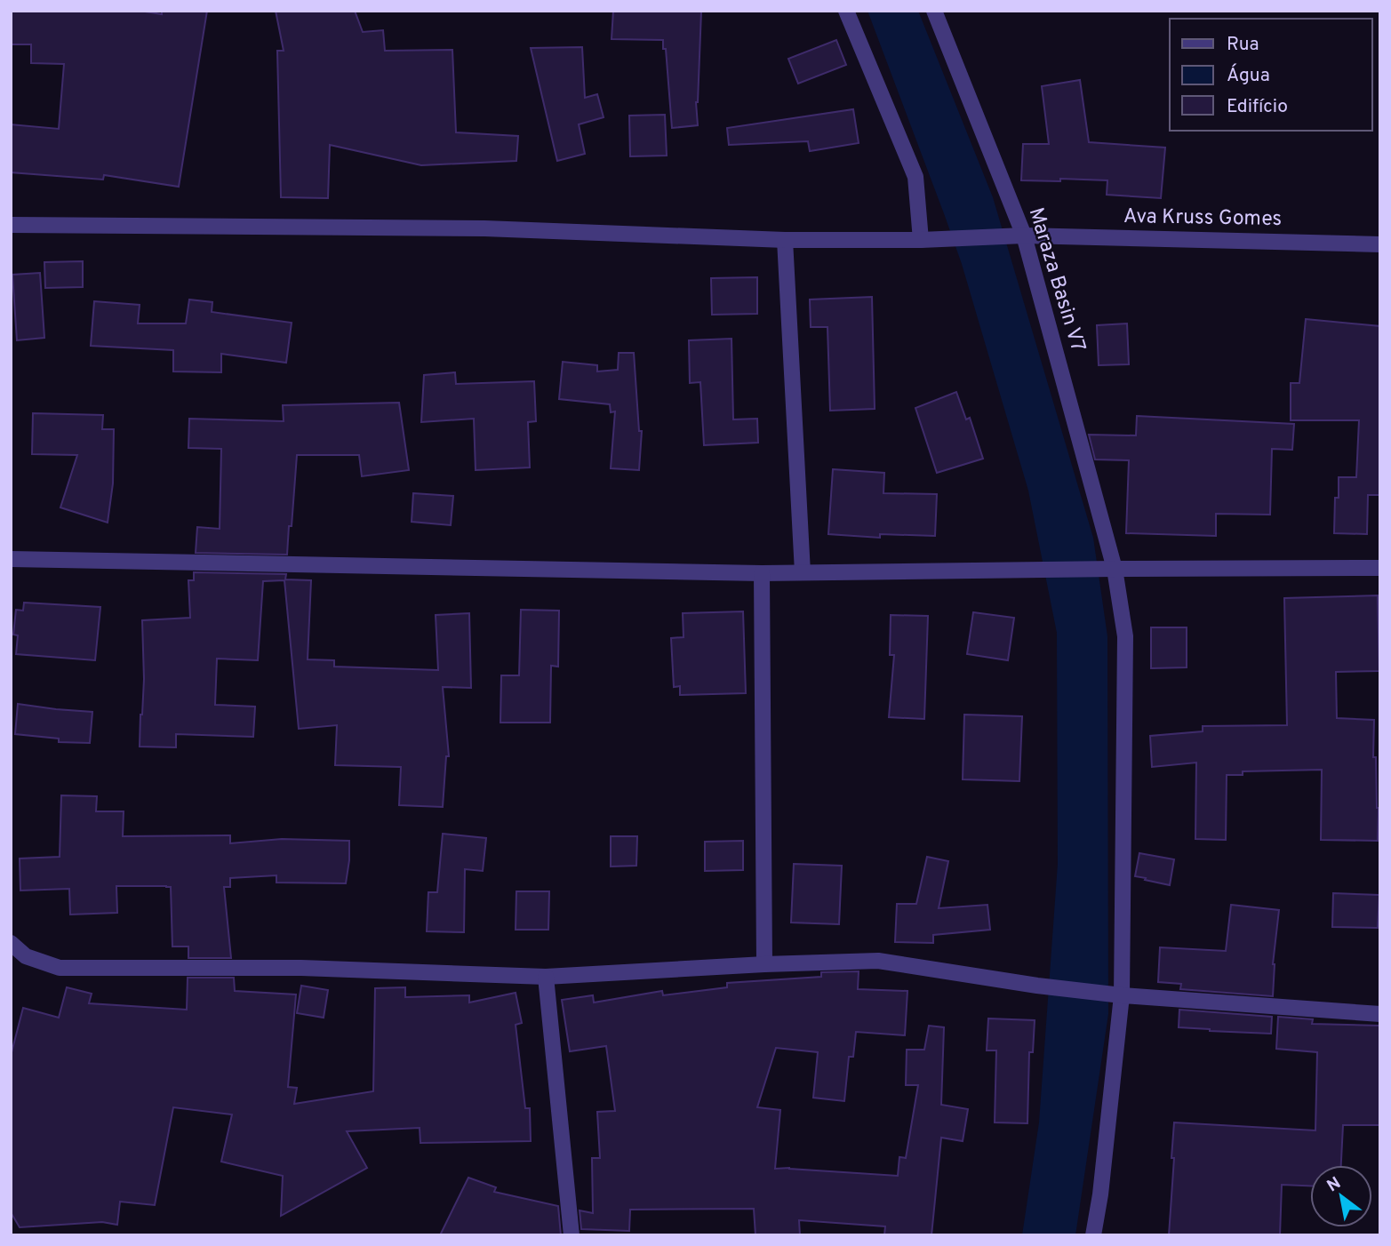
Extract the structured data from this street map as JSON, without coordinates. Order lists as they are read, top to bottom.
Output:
{
  "streets": {
    "street": ["Ava Kruss Gomes", "Maraza Basin V7"]
  },
  "crossings": [
    ["Ava Kruss Gomes", "Maraza Basin V7"]
  ],
  "legend": ["Rua", "Água", "Edifício"],
  "north": "top left"
}
